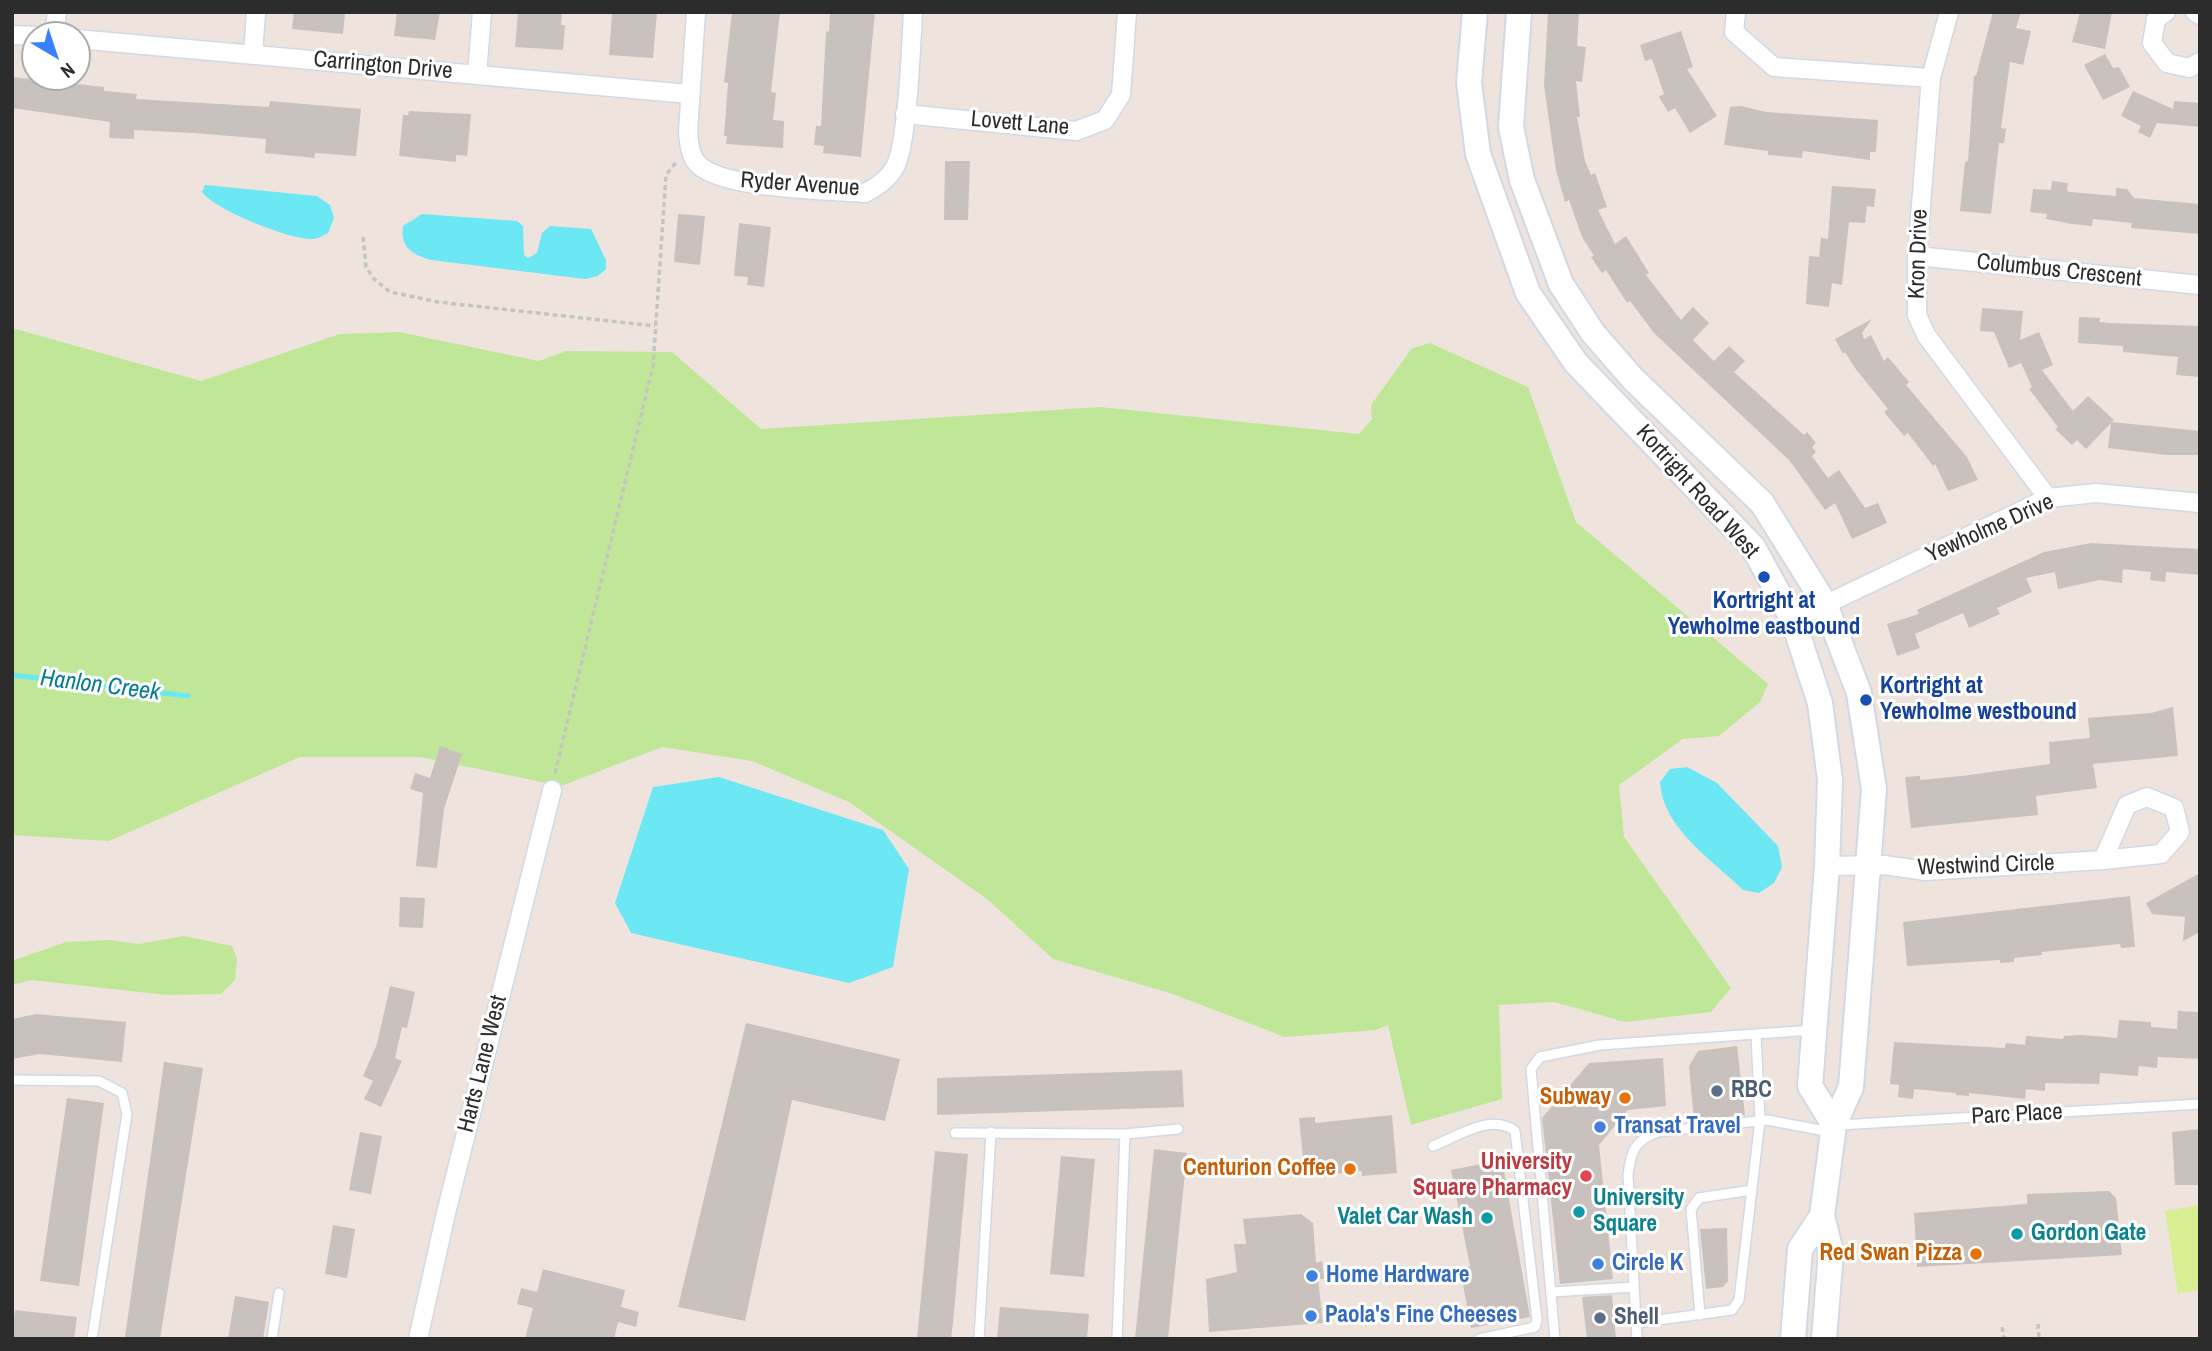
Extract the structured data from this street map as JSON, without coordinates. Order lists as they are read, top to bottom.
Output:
{
  "streets": {
    "street": [
      "Carrington Drive",
      "Lovett Lane",
      "Ryder Avenue",
      "Kron Drive",
      "Columbus Crescent",
      "Kortright Road West",
      "Yewholme Drive",
      "Westwind Circle",
      "Harts Lane West"
    ],
    "lane": ["Parc Place"]
  },
  "crossings": [
    ["Lovett Lane", "Ryder Avenue"],
    ["Kron Drive", "Columbus Crescent"],
    ["Kron Drive", "Yewholme Drive"],
    ["Kortright Road West", "Yewholme Drive"],
    ["Kortright Road West", "Westwind Circle"],
    ["Kortright Road West", "Parc Place"]
  ],
  "water": ["Hanlon Creek"],
  "places": [
    "Kortright at Yewholme eastbound",
    "Kortright at Yewholme westbound",
    "RBC",
    "Subway",
    "Transat Travel",
    "Centurion Coffee",
    "University Square Pharmacy",
    "University Square",
    "Valet Car Wash",
    "Gordon Gate",
    "Red Swan Pizza",
    "Circle K",
    "Home Hardware",
    "Paola's Fine Cheeses",
    "Shell"
  ],
  "north": "bottom right"
}
